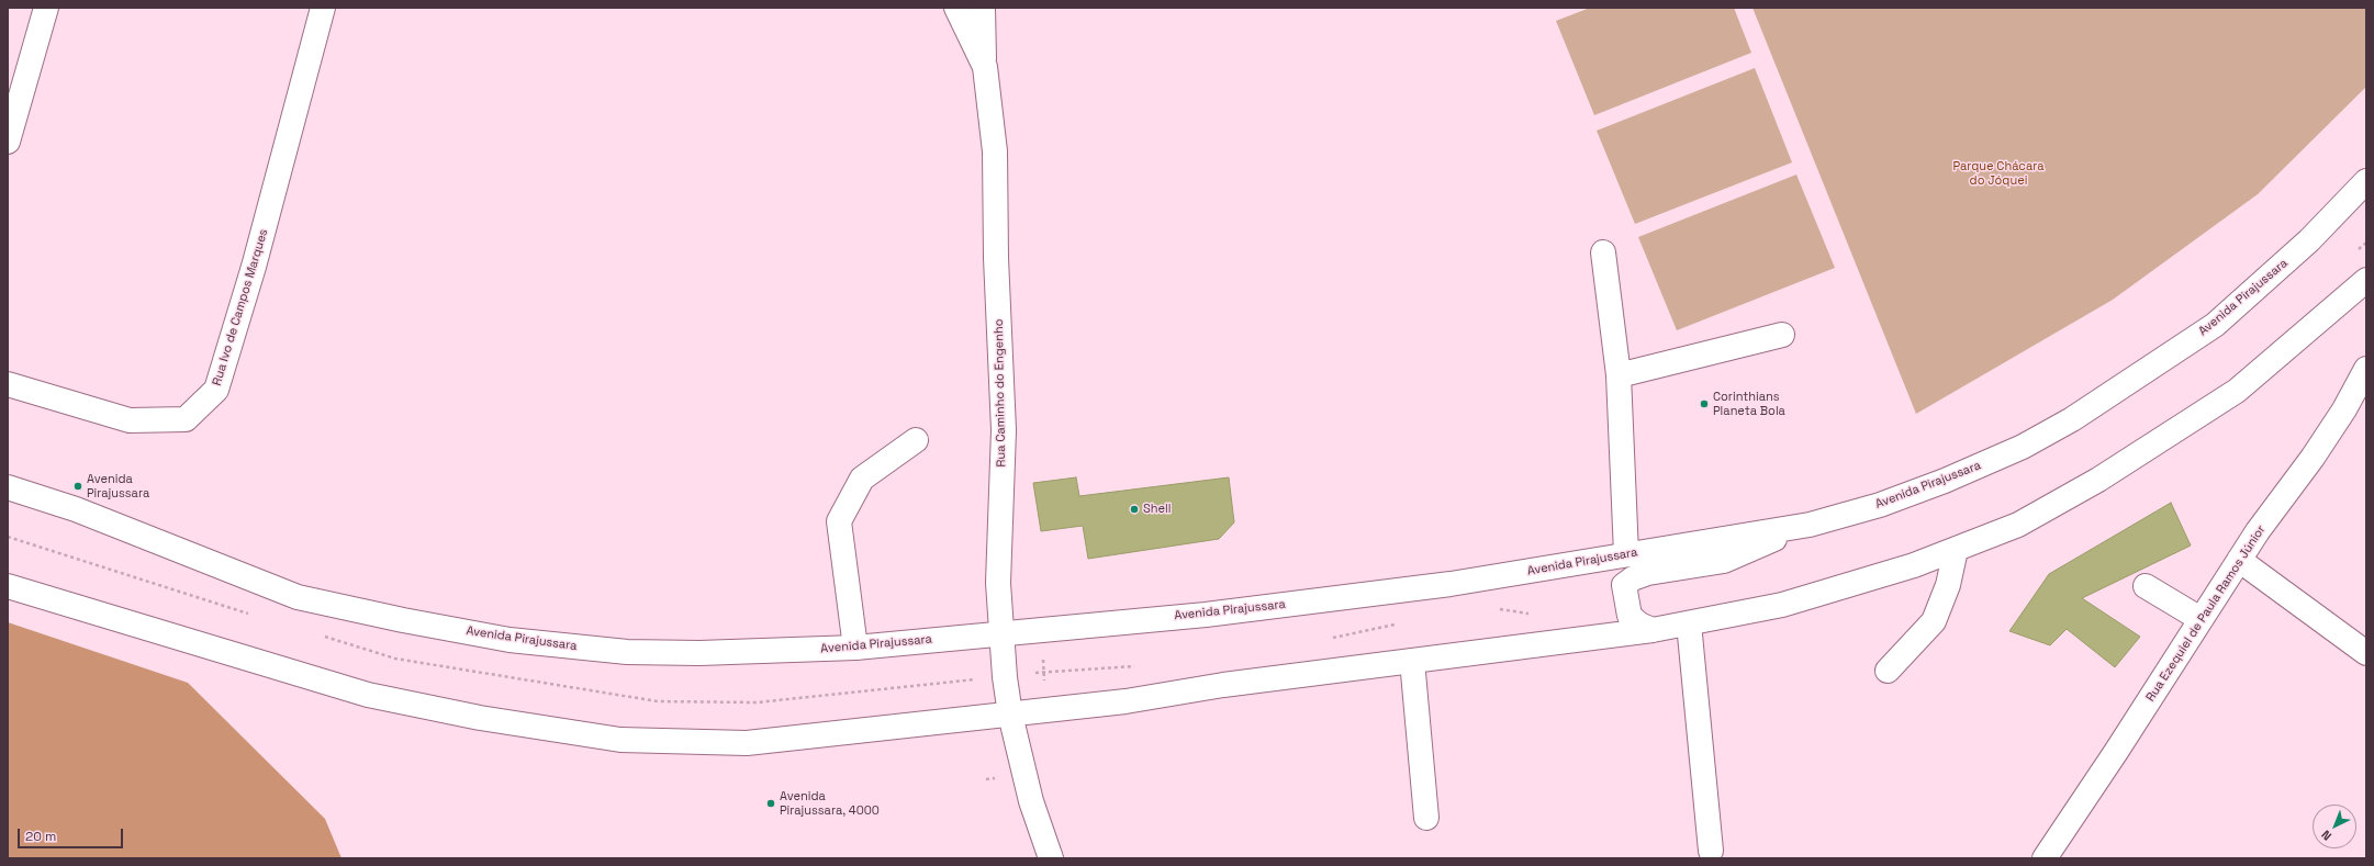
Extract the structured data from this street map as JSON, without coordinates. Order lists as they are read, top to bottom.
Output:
{
  "streets": {
    "main road": [
      "Avenida Pirajussara",
      "Rua Ivo de Campos Marques",
      "Rua Caminho do Engenho",
      "Rua Ezequiel de Paula Ramos Júnior"
    ]
  },
  "crossings": [
    ["Avenida Pirajussara", "Rua Caminho do Engenho"]
  ],
  "parks": ["Parque Chácara do Jóquei"],
  "places": [
    "Corinthians Planeta Bola",
    "Avenida Pirajussara",
    "Shell",
    "Avenida Pirajussara, 4000"
  ],
  "scale_bar": "20 m",
  "north": "bottom left"
}
